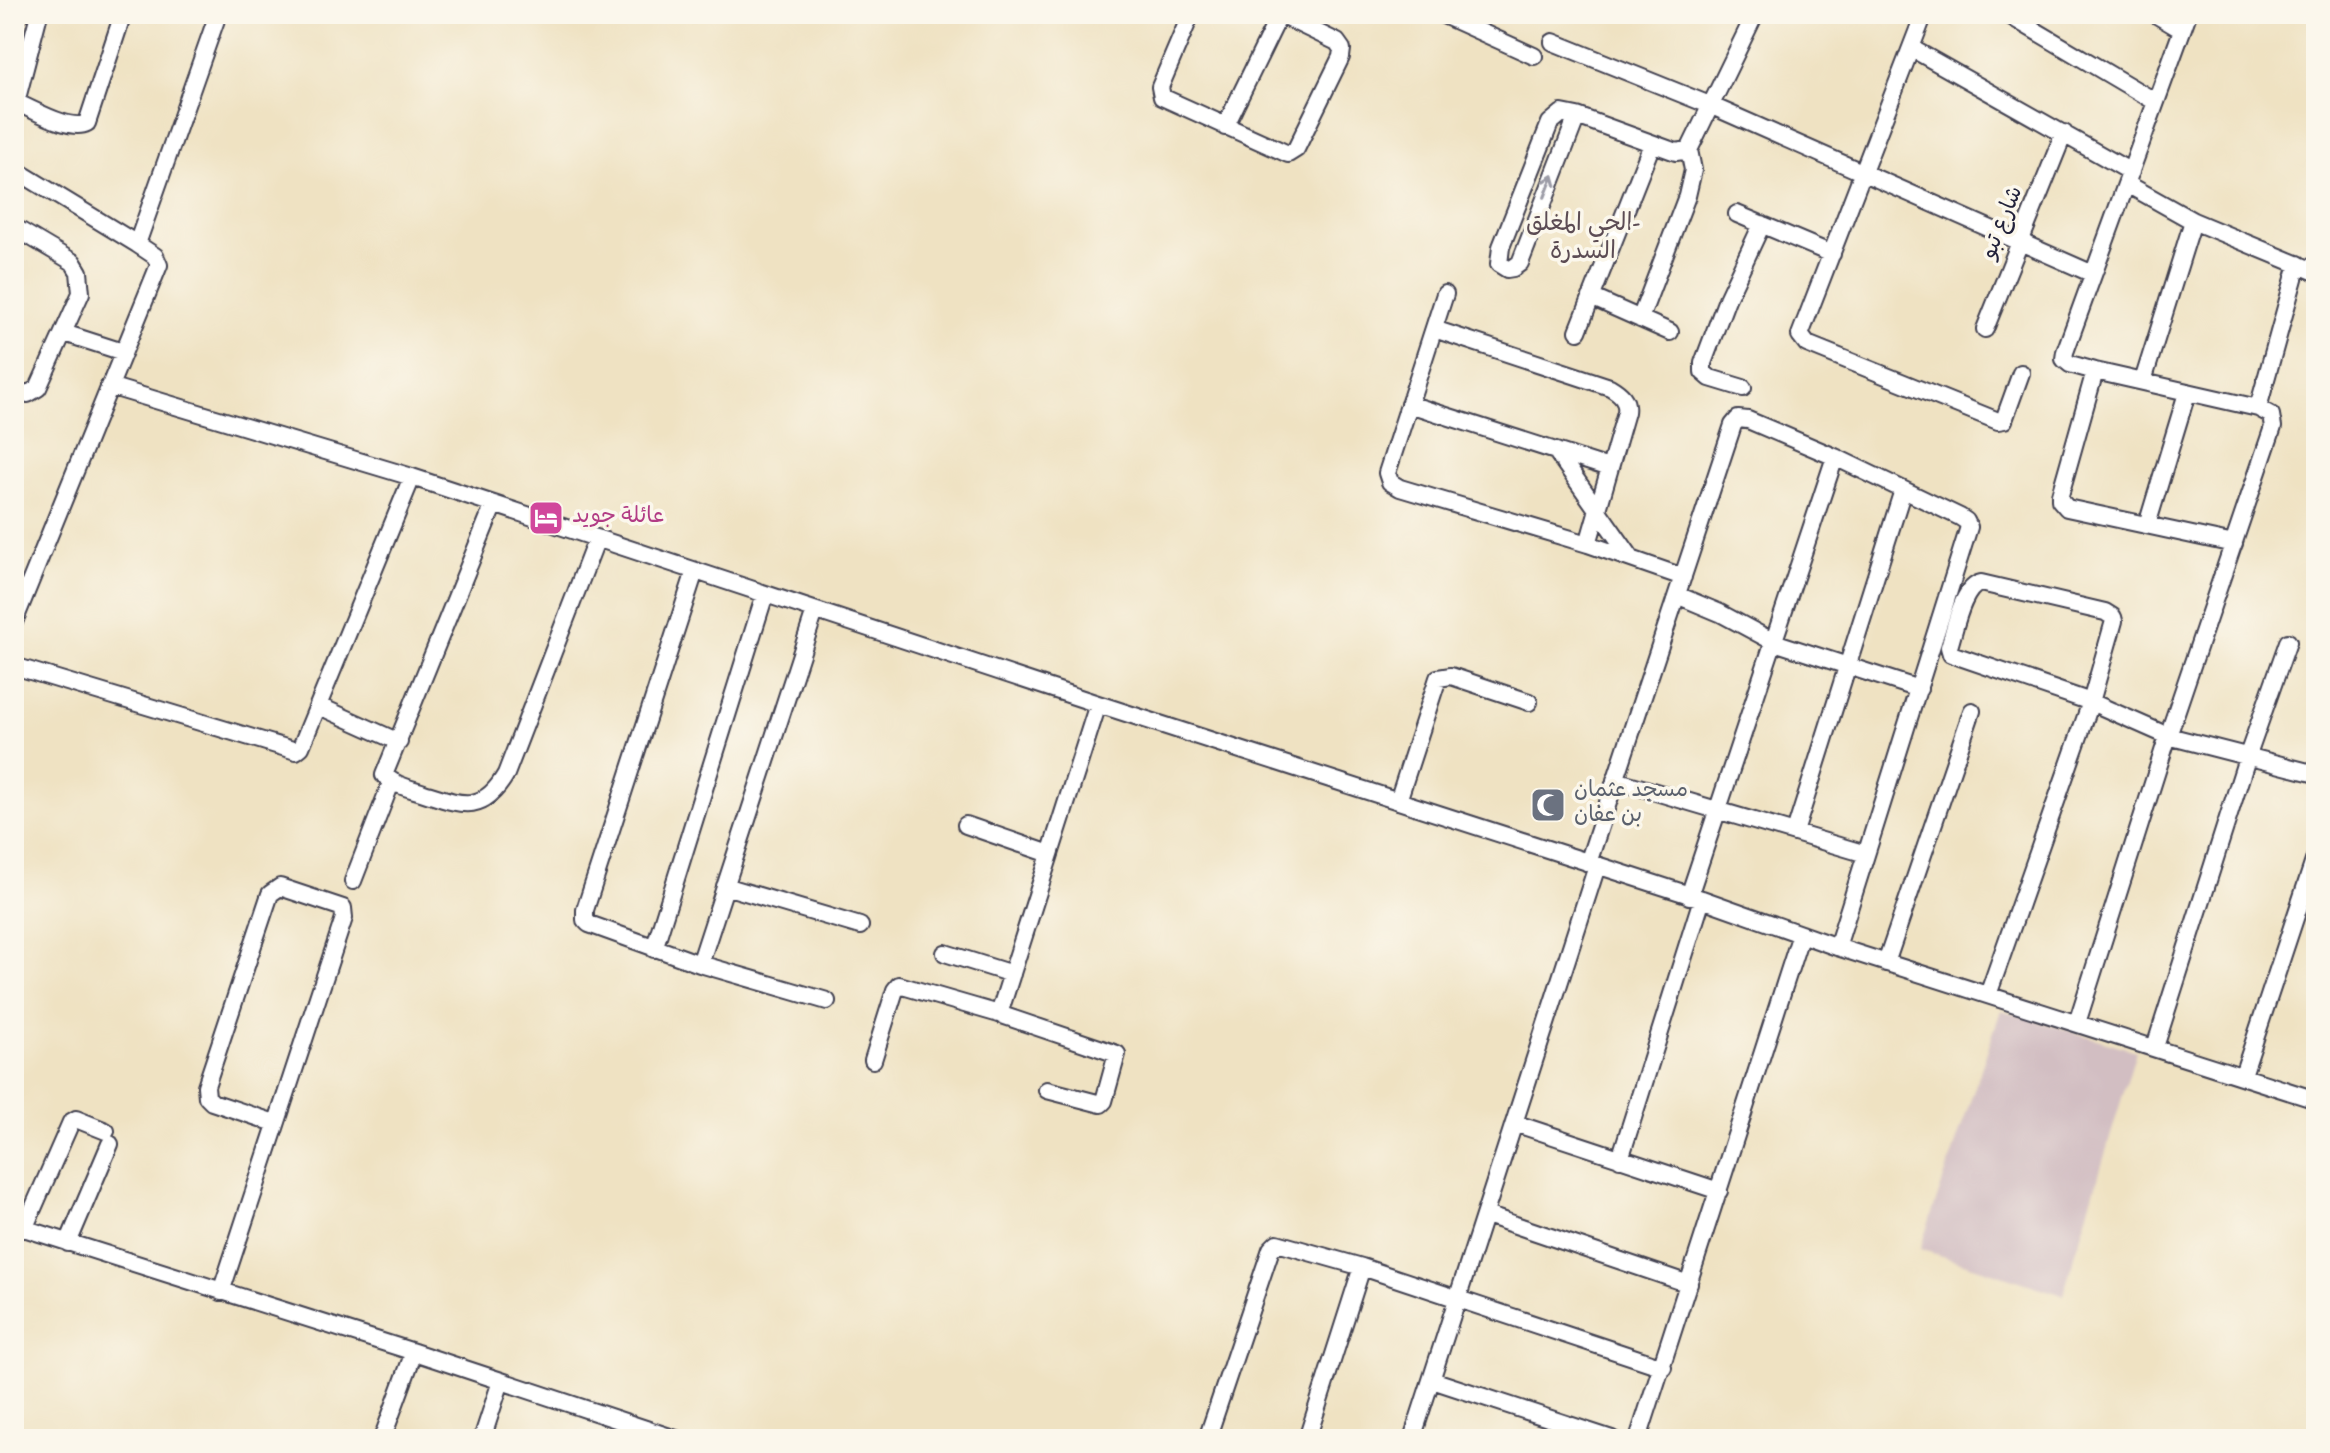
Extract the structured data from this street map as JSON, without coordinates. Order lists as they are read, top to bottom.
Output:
{
  "streets": {
    "street": ["شارع تبو"]
  },
  "districts": ["الحي المغلق- السدرة"],
  "places": {
    "hotel": ["عائلة جويد"],
    "mosque": ["مسجد عثمان بن عفان"]
  }
}
